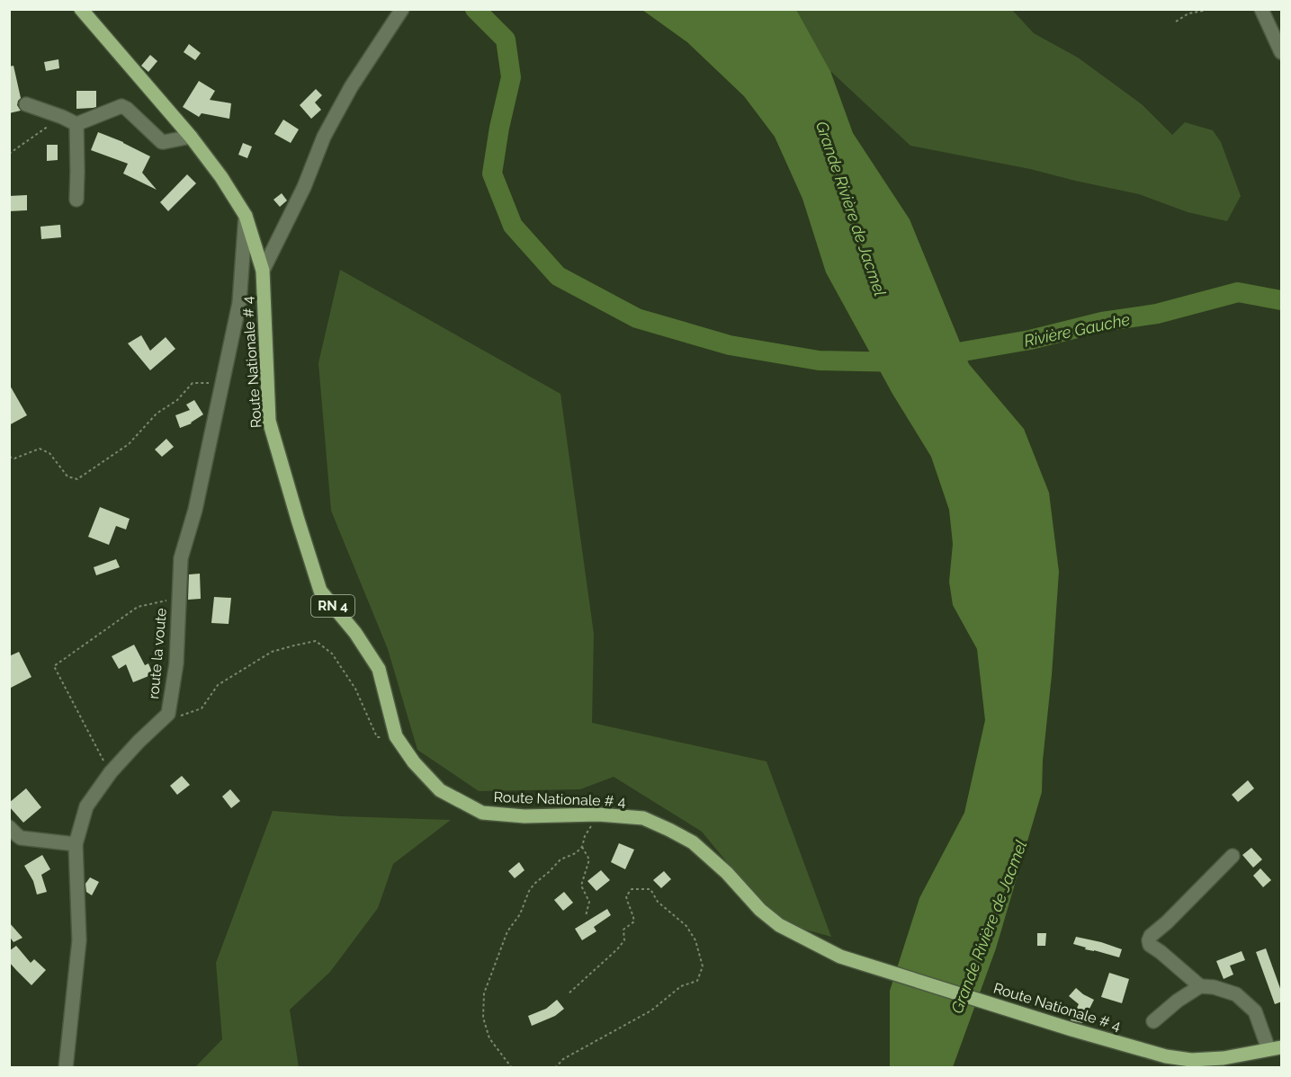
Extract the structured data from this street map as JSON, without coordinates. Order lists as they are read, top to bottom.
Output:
{
  "streets": {
    "main road": ["Route Nationale # 4", "RN 4"],
    "street": ["route la voute"]
  },
  "crossings": [
    ["Route Nationale # 4", "route la voute"]
  ],
  "water": ["Grande Rivière de Jacmel", "Rivière Gauche"]
}
